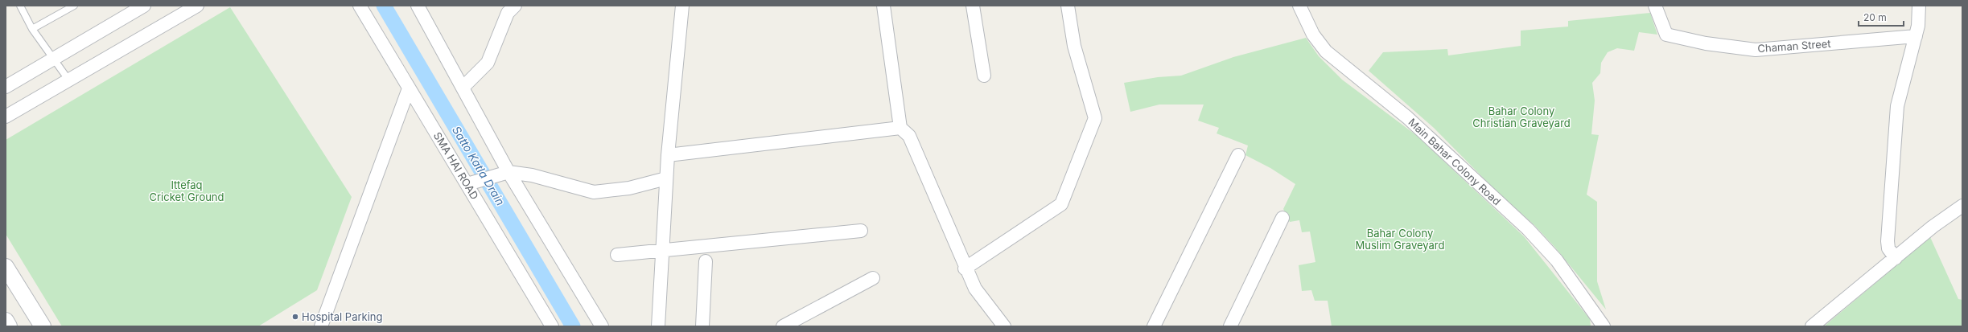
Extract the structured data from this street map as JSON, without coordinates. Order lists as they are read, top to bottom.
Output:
{
  "streets": {
    "street": ["Chaman Street", "Main Bahar Colony Road", "SMA HAI ROAD"]
  },
  "water": ["Satto Katla Drain"],
  "parks": ["Bahar Colony Christian Graveyard", "Ittefaq Cricket Ground", "Bahar Colony Muslim Graveyard"],
  "places": ["Hospital Parking"],
  "scale_bar": "20 m"
}
